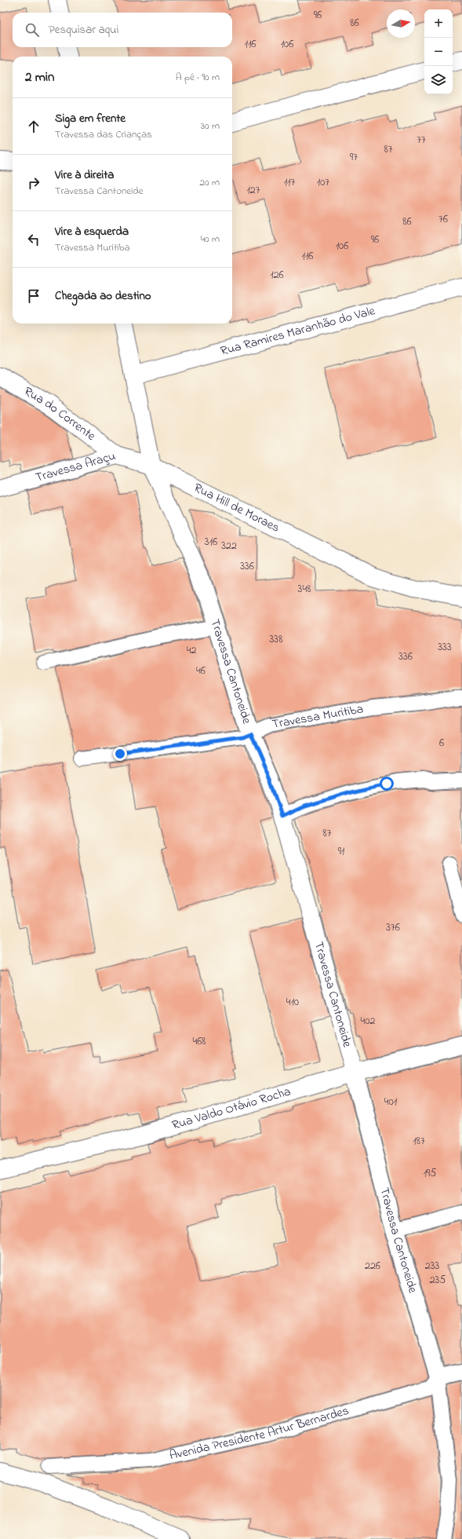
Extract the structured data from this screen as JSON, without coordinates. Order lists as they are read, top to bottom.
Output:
{
  "streets": {
    "street": [
      "Rua Ramires Maranhão do Vale",
      "Rua do Corrente",
      "Travessa Araçu",
      "Rua Hill de Moraes",
      "Travessa Cantoneide",
      "Rua Valdo Otávio Rocha"
    ],
    "lane": ["Travessa Muritiba", "Avenida Presidente Artur Bernardes"]
  },
  "crossings": [
    ["Rua do Corrente", "Travessa Araçu"],
    ["Travessa Araçu", "Rua Hill de Moraes"],
    ["Travessa Araçu", "Travessa Cantoneide"],
    ["Rua Hill de Moraes", "Travessa Cantoneide"],
    ["Travessa Cantoneide", "Travessa Muritiba"],
    ["Travessa Cantoneide", "Rua Valdo Otávio Rocha"],
    ["Travessa Cantoneide", "Avenida Presidente Artur Bernardes"]
  ],
  "house_numbers": [
    "96",
    "86",
    "116",
    "106",
    "77",
    "87",
    "97",
    "117",
    "107",
    "127",
    "76",
    "86",
    "96",
    "106",
    "116",
    "126",
    "316",
    "322",
    "336",
    "348",
    "338",
    "333",
    "42",
    "336",
    "46",
    "6",
    "87",
    "91",
    "376",
    "410",
    "402",
    "468",
    "401",
    "187",
    "195",
    "226",
    "233",
    "235"
  ],
  "north": "right",
  "page": {
    "map_buttons": ["+", "−"],
    "search": "Pesquisar aqui",
    "heading": ["2 min", "A pé · 90 m"],
    "list": [
      ["Siga em frente", "Travessa das Crianças", "30 m"],
      ["Vire à direita", "Travessa Cantoneide", "20 m"],
      ["Vire à esquerda", "Travessa Muritiba", "40 m"],
      "Chegada ao destino"
    ]
  }
}
